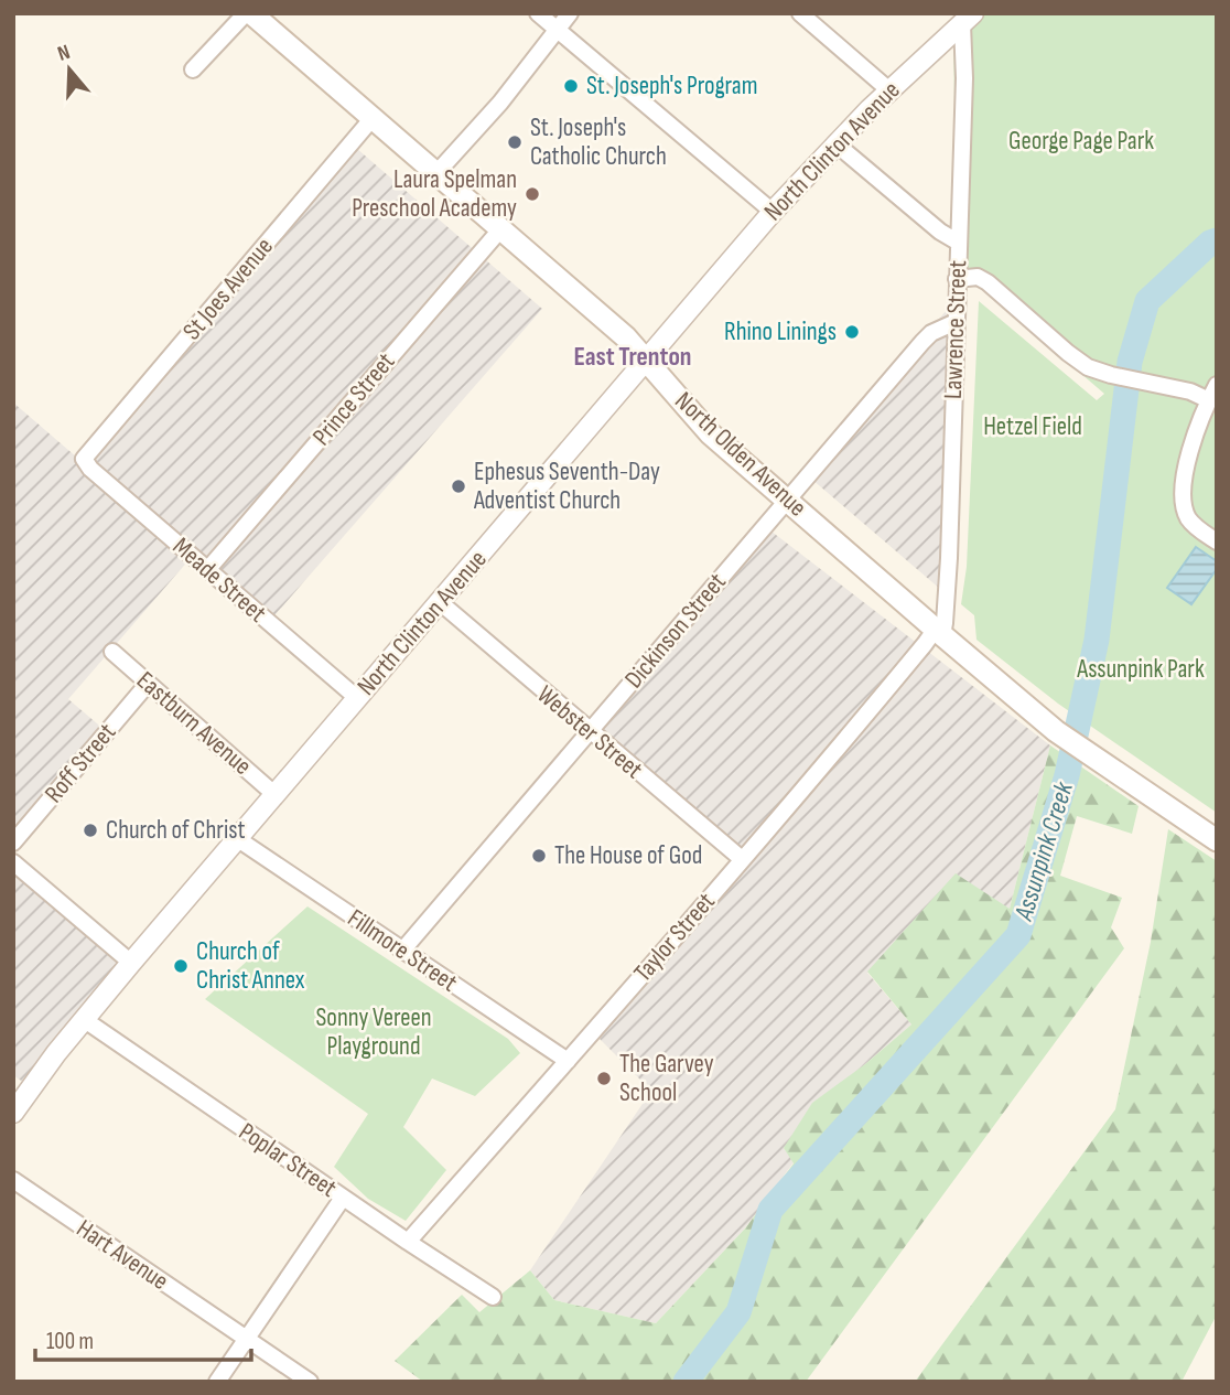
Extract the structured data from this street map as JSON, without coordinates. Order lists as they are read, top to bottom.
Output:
{
  "streets": {
    "main road": ["North Olden Avenue"],
    "street": [
      "North Clinton Avenue",
      "St Joes Avenue",
      "Lawrence Street",
      "Prince Street",
      "Meade Street",
      "Dickinson Street",
      "Eastburn Avenue",
      "Webster Street",
      "Roff Street",
      "Taylor Street",
      "Fillmore Street",
      "Poplar Street",
      "Hart Avenue"
    ]
  },
  "crossings": [
    ["North Clinton Avenue", "Lawrence Street"],
    ["North Clinton Avenue", "North Olden Avenue"],
    ["North Clinton Avenue", "Meade Street"],
    ["North Clinton Avenue", "Eastburn Avenue"],
    ["North Clinton Avenue", "Webster Street"],
    ["North Clinton Avenue", "Fillmore Street"],
    ["North Clinton Avenue", "Poplar Street"],
    ["St Joes Avenue", "North Olden Avenue"],
    ["St Joes Avenue", "Meade Street"],
    ["Lawrence Street", "North Olden Avenue"],
    ["Lawrence Street", "Dickinson Street"],
    ["Lawrence Street", "Taylor Street"],
    ["Prince Street", "North Olden Avenue"],
    ["Prince Street", "Meade Street"],
    ["North Olden Avenue", "Dickinson Street"],
    ["North Olden Avenue", "Taylor Street"],
    ["Dickinson Street", "Webster Street"],
    ["Dickinson Street", "Fillmore Street"],
    ["Eastburn Avenue", "Roff Street"],
    ["Webster Street", "Taylor Street"],
    ["Taylor Street", "Fillmore Street"],
    ["Taylor Street", "Poplar Street"]
  ],
  "districts": ["East Trenton"],
  "water": ["Assunpink Creek"],
  "parks": [
    "George Page Park",
    "Hetzel Field",
    "Assunpink Park",
    "Sonny Vereen Playground"
  ],
  "places": [
    "St. Joseph's Program",
    "St. Joseph's Catholic Church",
    "Laura Spelman Preschool Academy",
    "Rhino Linings",
    "Ephesus Seventh-Day Adventist Church",
    "Church of Christ",
    "The House of God",
    "Church of Christ Annex",
    "The Garvey School"
  ],
  "scale_bar": "100 m",
  "north": "top"
}
